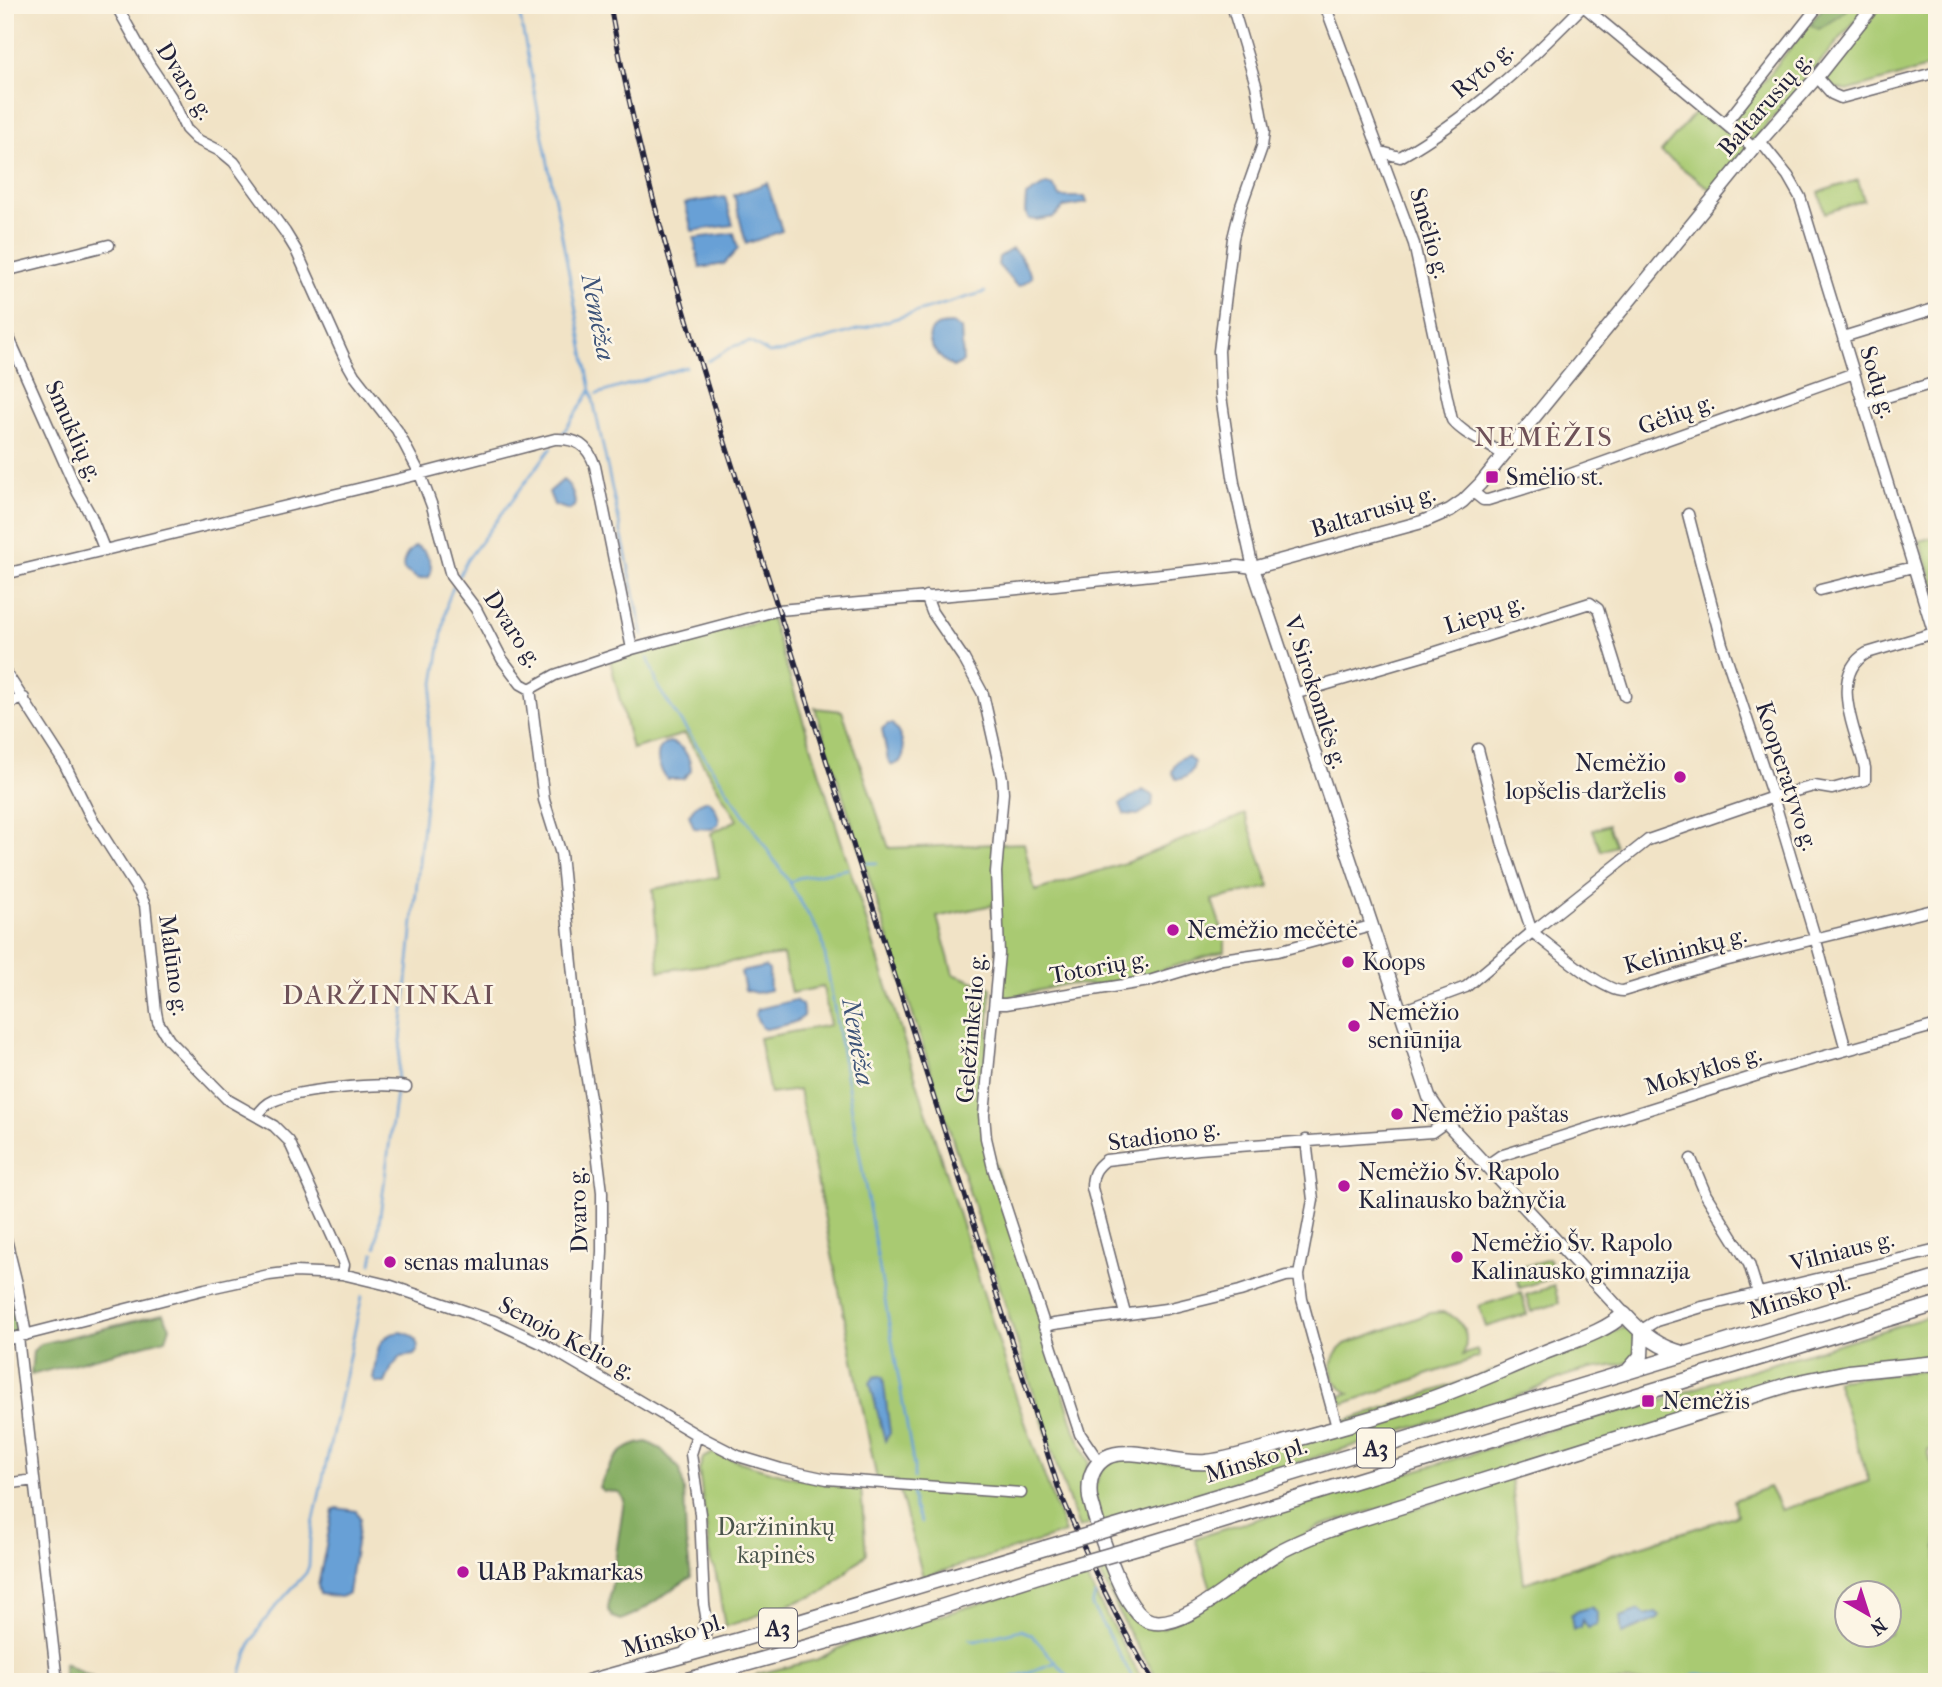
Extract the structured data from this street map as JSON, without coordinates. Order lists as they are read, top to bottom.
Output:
{
  "streets": {
    "highway": ["Minsko pl.", "A3"],
    "main road": ["Baltarusių g.", "V. Sirokomlės g."],
    "street": [
      "Ryto g.",
      "Dvaro g.",
      "Smėlio g.",
      "Sodų g.",
      "Gėlių g.",
      "Smuklių g.",
      "Liepų g.",
      "Kooperatyvo g.",
      "Kelininkų g.",
      "Malūno g.",
      "Totorių g.",
      "Geležinkelio g.",
      "Mokyklos g.",
      "Stadiono g.",
      "Vilniaus g.",
      "Senojo Kelio g."
    ]
  },
  "crossings": [
    ["Ryto g.", "Smėlio g."],
    ["Ryto g.", "Sodų g."],
    ["Dvaro g.", "Baltarusių g."],
    ["Dvaro g.", "Senojo Kelio g."],
    ["Baltarusių g.", "Smėlio g."],
    ["Baltarusių g.", "Sodų g."],
    ["Baltarusių g.", "Gėlių g."],
    ["Baltarusių g.", "V. Sirokomlės g."],
    ["Baltarusių g.", "Geležinkelio g."],
    ["Sodų g.", "Gėlių g."],
    ["Liepų g.", "V. Sirokomlės g."],
    ["V. Sirokomlės g.", "Totorių g."],
    ["V. Sirokomlės g.", "Mokyklos g."],
    ["Kooperatyvo g.", "Kelininkų g."],
    ["Kooperatyvo g.", "Mokyklos g."],
    ["Malūno g.", "Senojo Kelio g."],
    ["Totorių g.", "Geležinkelio g."]
  ],
  "districts": ["NEMĖŽIS", "DARŽININKAI"],
  "water": ["Nemėža"],
  "parks": ["Daržininkų kapinės"],
  "places": {
    "transit": ["Smėlio st.", "Nemėžis"],
    "other": [
      "Nemėžio lopšelis-darželis",
      "Nemėžio mečėtė",
      "Koops",
      "Nemėžio seniūnija",
      "Nemėžio paštas",
      "Nemėžio Šv. Rapolo Kalinausko bažnyčia",
      "Nemėžio Šv. Rapolo Kalinausko gimnazija",
      "senas malunas",
      "UAB Pakmarkas"
    ]
  },
  "north": "bottom right"
}
